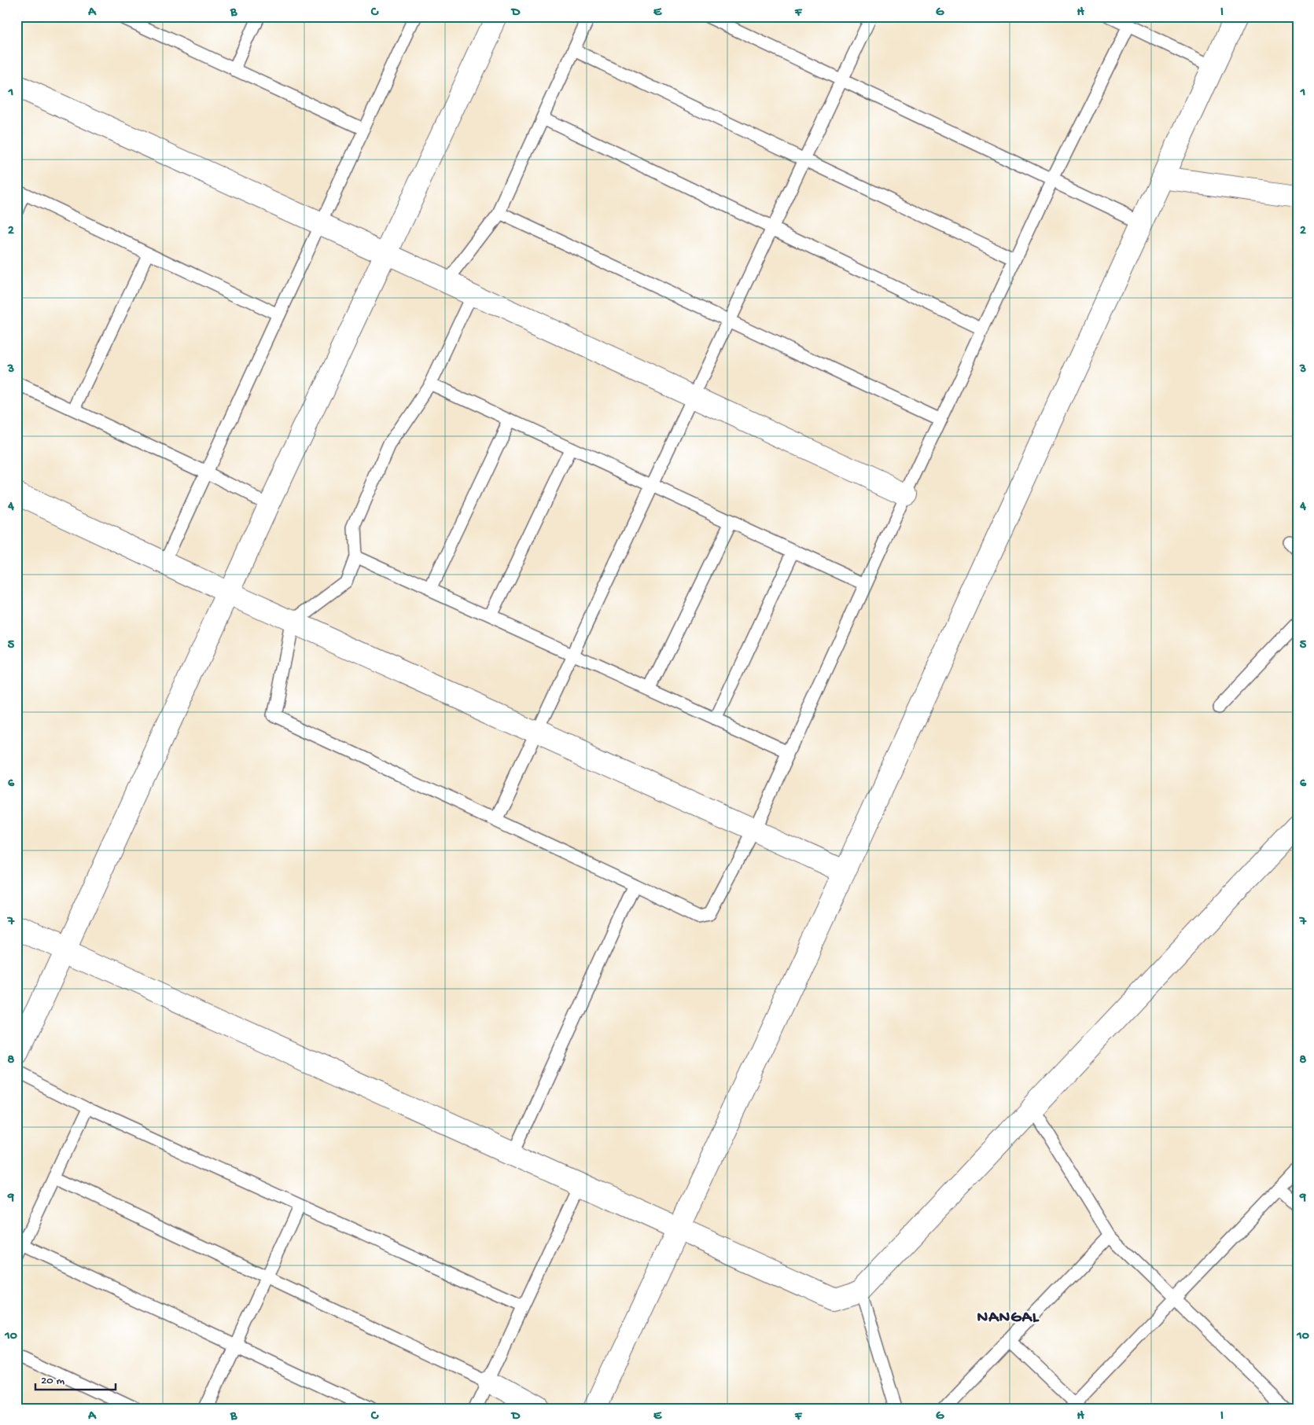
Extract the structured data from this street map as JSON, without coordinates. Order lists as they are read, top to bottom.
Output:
{
  "districts": ["NANGAL"],
  "scale_bar": "20 m",
  "grid": {
    "columns": [
      "A",
      "B",
      "C",
      "D",
      "E",
      "F",
      "G",
      "H",
      "I"
    ],
    "rows": [
      "1",
      "2",
      "3",
      "4",
      "5",
      "6",
      "7",
      "8",
      "9",
      "10"
    ]
  }
}
